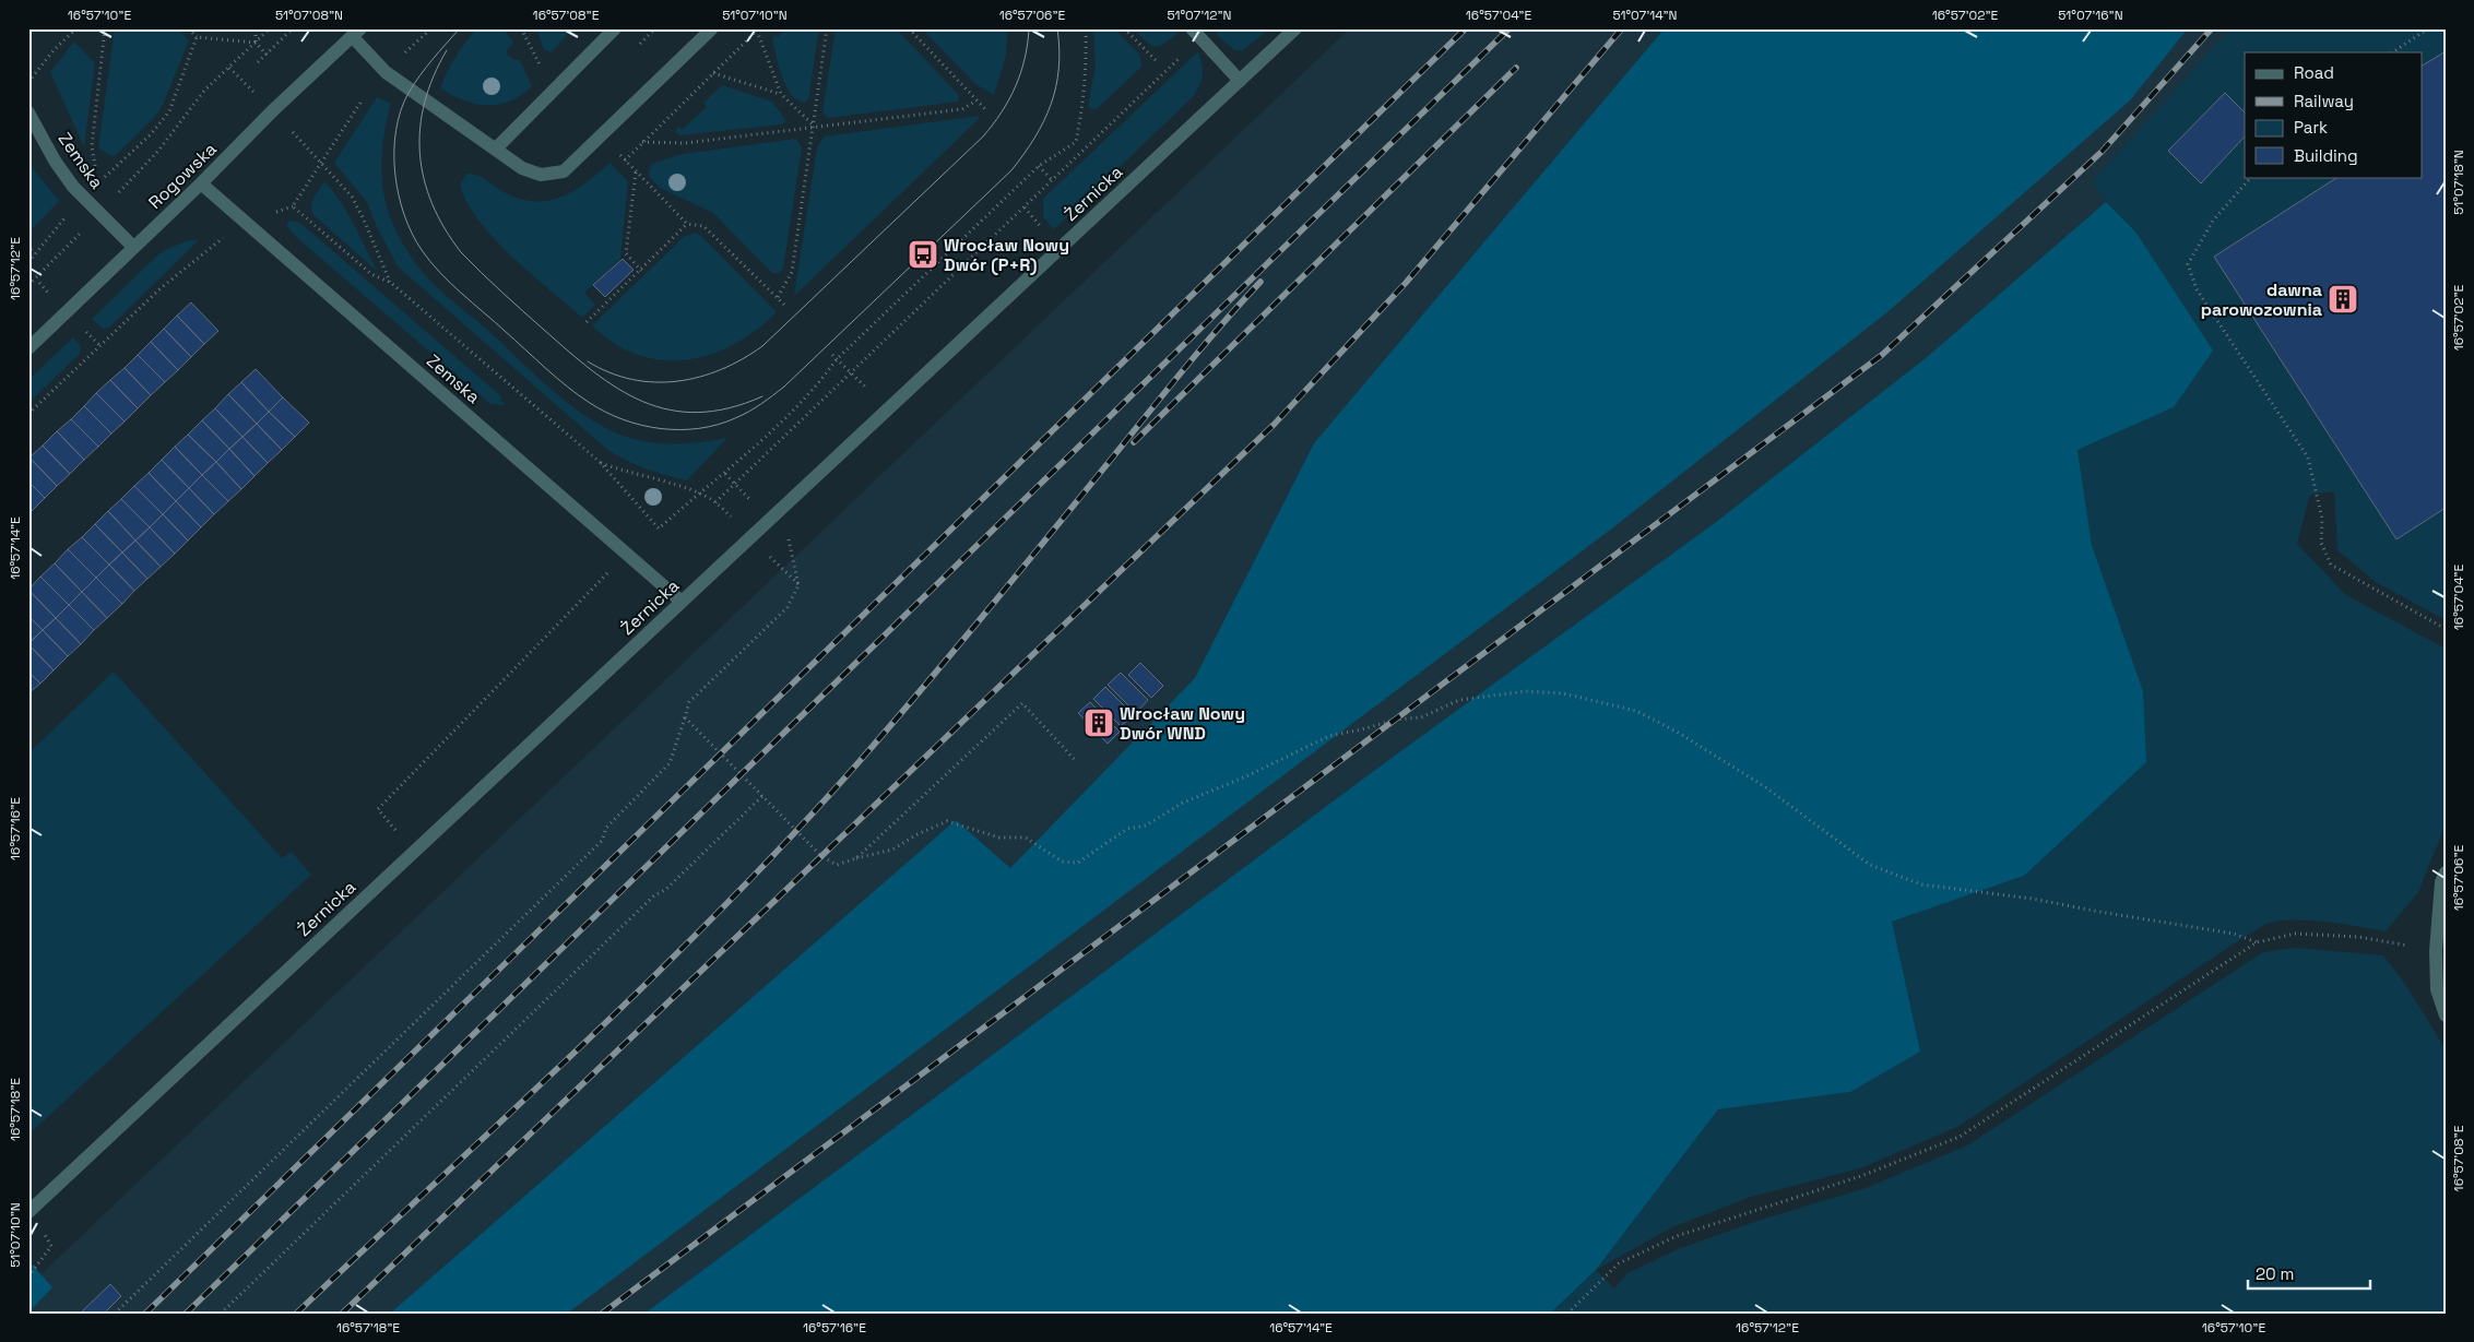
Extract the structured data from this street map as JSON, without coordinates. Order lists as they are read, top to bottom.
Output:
{
  "streets": {
    "street": ["Zemska", "Rogowska", "Żernicka"]
  },
  "crossings": [
    ["Zemska", "Rogowska"],
    ["Zemska", "Żernicka"]
  ],
  "places": {
    "bus stop": ["Wrocław Nowy Dwór (P+R)"],
    "building": ["dawna parowozownia", "Wrocław Nowy Dwór WND"]
  },
  "legend": [
    "Road",
    "Railway",
    "Park",
    "Building"
  ],
  "scale_bar": "20 m",
  "coordinates": [
    "16°57'10\"E",
    "51°07'08\"N",
    "16°57'08\"E",
    "51°07'10\"N",
    "16°57'06\"E",
    "51°07'12\"N",
    "16°57'04\"E",
    "51°07'14\"N",
    "16°57'02\"E",
    "51°07'16\"N",
    "51°07'18\"N",
    "16°57'12\"E",
    "16°57'14\"E",
    "16°57'16\"E",
    "16°57'18\"E"
  ]
}
